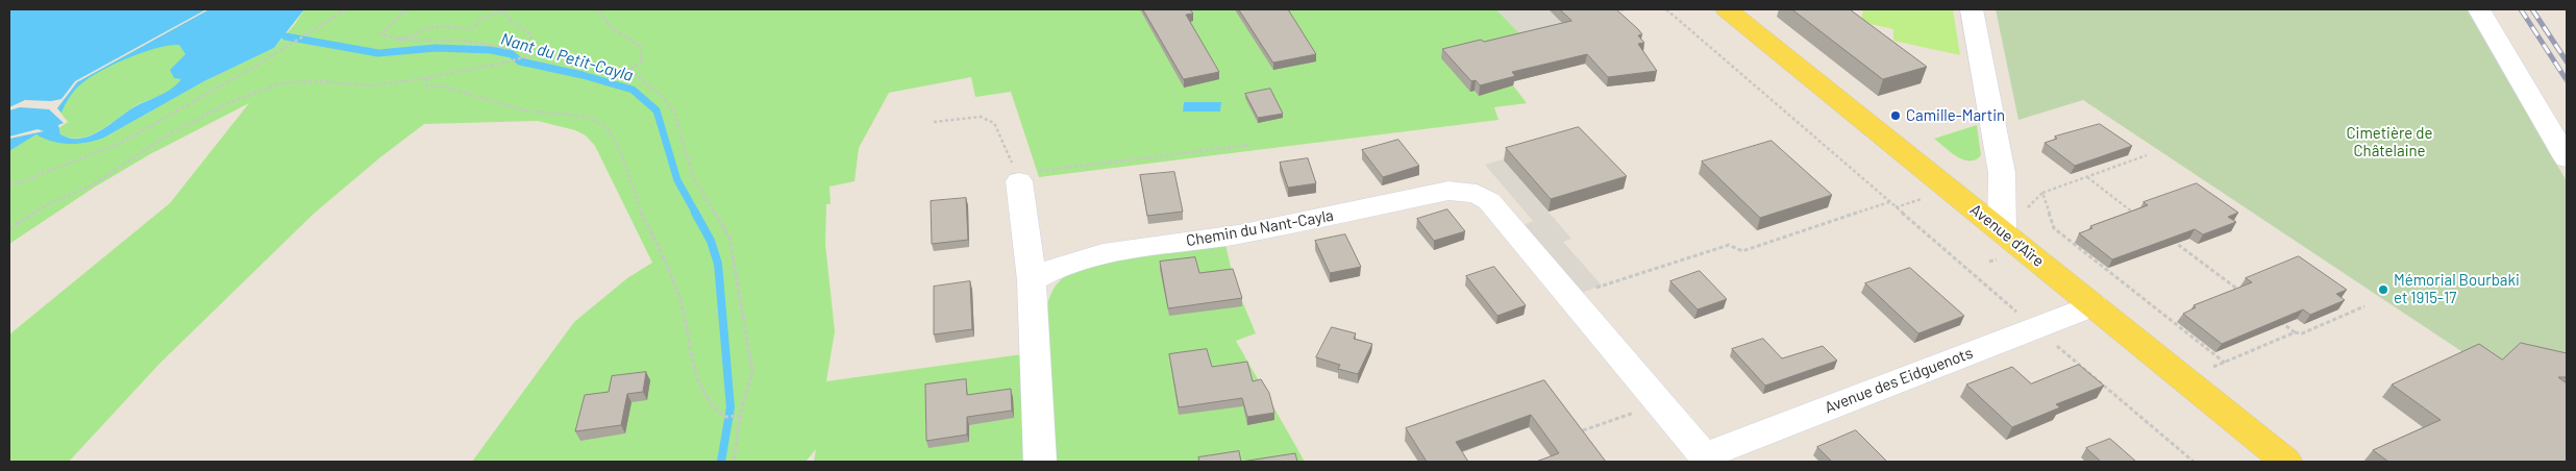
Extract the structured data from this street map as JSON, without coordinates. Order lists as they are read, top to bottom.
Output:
{
  "streets": {
    "main road": ["Avenue d'Aïre"],
    "street": ["Chemin du Nant-Cayla", "Avenue des Eidguenots"]
  },
  "crossings": [
    ["Chemin du Nant-Cayla", "Avenue des Eidguenots"],
    ["Avenue d'Aïre", "Avenue des Eidguenots"]
  ],
  "water": ["Nant du Petit-Cayla"],
  "parks": ["Cimetière de Châtelaine"],
  "places": ["Camille-Martin", "Mémorial Bourbaki et 1915-17"]
}
